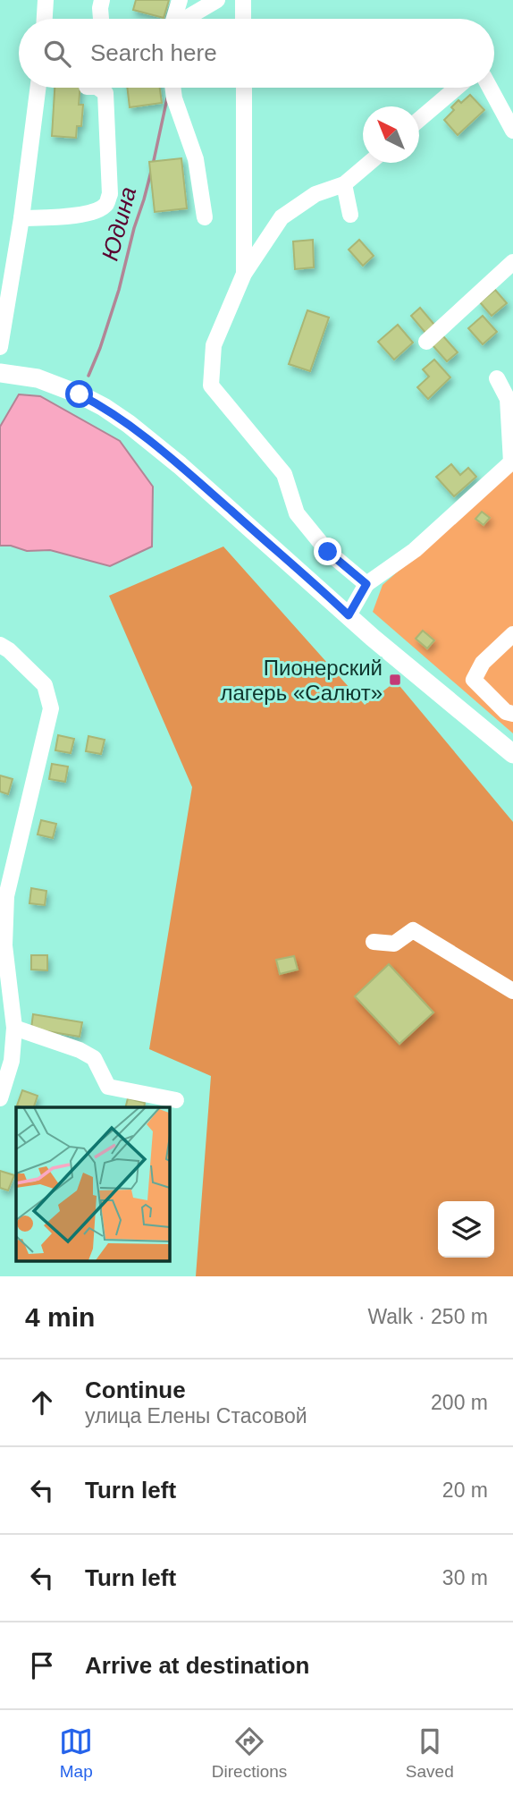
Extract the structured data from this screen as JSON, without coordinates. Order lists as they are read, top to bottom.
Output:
{
  "water": ["Юдина"],
  "places": {
    "transit": ["Пионерский лагерь «Салют»"]
  },
  "north": "top left",
  "page": {
    "search": "Search here",
    "heading": ["4 min", "Walk · 250 m"],
    "list": [
      ["Continue", "улица Елены Стасовой", "200 m"],
      ["Turn left", "20 m"],
      ["Turn left", "30 m"],
      "Arrive at destination"
    ],
    "nav": ["Map", "Directions", "Saved"]
  }
}
